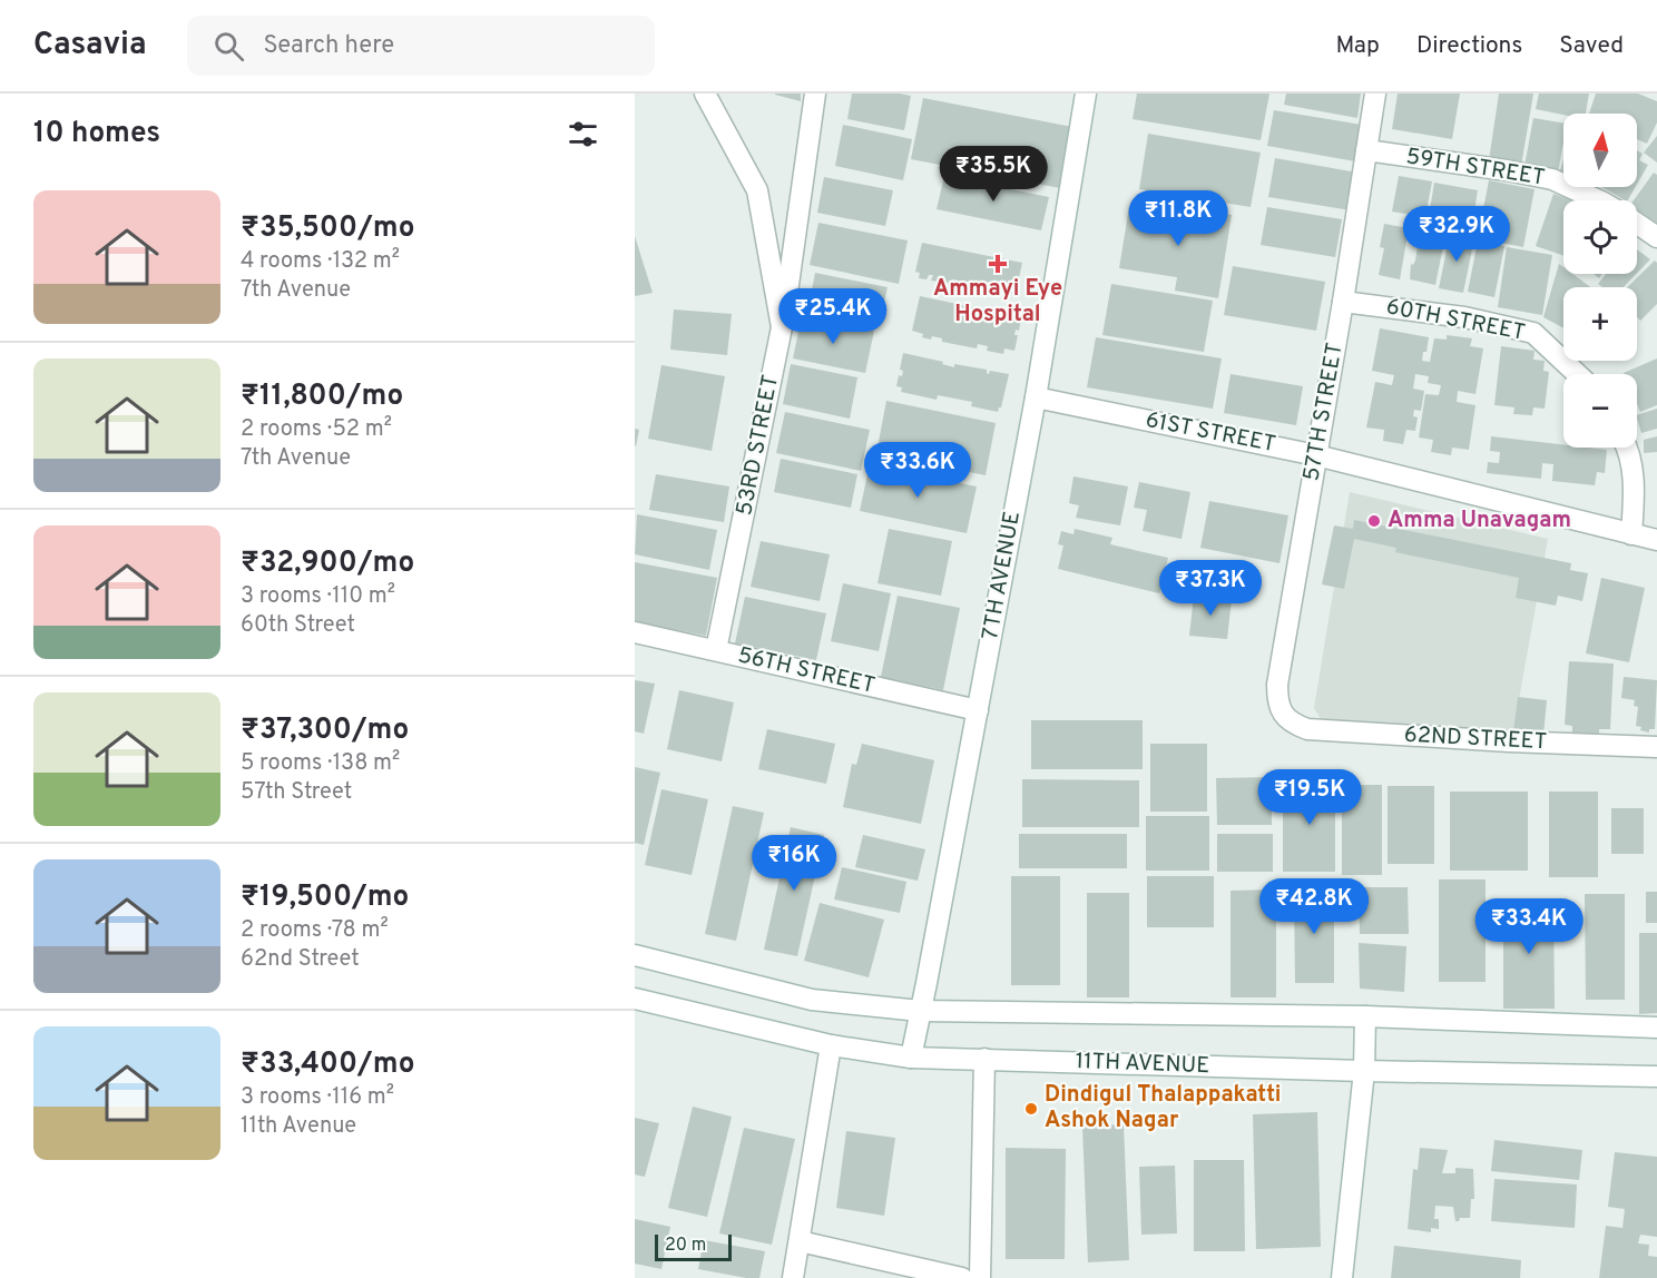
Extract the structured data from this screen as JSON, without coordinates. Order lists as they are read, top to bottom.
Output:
{
  "streets": {
    "street": [
      "59TH STREET",
      "60TH STREET",
      "57TH STREET",
      "61ST STREET",
      "53RD STREET",
      "7TH AVENUE",
      "56TH STREET",
      "62ND STREET",
      "11TH AVENUE"
    ]
  },
  "crossings": [
    ["59TH STREET", "57TH STREET"],
    ["60TH STREET", "57TH STREET"],
    ["57TH STREET", "61ST STREET"],
    ["57TH STREET", "62ND STREET"],
    ["61ST STREET", "7TH AVENUE"],
    ["53RD STREET", "56TH STREET"],
    ["7TH AVENUE", "56TH STREET"],
    ["7TH AVENUE", "11TH AVENUE"]
  ],
  "places": {
    "health": ["Ammayi Eye Hospital"],
    "other": ["Amma Unavagam", "Dindigul Thalappakatti Ashok Nagar"]
  },
  "scale_bar": "20 m",
  "north": "top",
  "page": {
    "header": "Casavia",
    "search": "Search here",
    "nav": ["Map", "Directions", "Saved"],
    "heading": "10 homes",
    "map_buttons": ["+", "−"],
    "price": [
      "₹35.5K",
      "₹11.8K",
      "₹32.9K",
      "₹25.4K",
      "₹33.6K",
      "₹37.3K",
      "₹19.5K",
      "₹16K",
      "₹42.8K",
      "₹33.4K"
    ],
    "list": [
      {
        "name": "₹35,500/mo",
        "note": "4 rooms · 132 m² · 7th Avenue"
      },
      {
        "name": "₹11,800/mo",
        "note": "2 rooms · 52 m² · 7th Avenue"
      },
      {
        "name": "₹32,900/mo",
        "note": "3 rooms · 110 m² · 60th Street"
      },
      {
        "name": "₹37,300/mo",
        "note": "5 rooms · 138 m² · 57th Street"
      },
      {
        "name": "₹19,500/mo",
        "note": "2 rooms · 78 m² · 62nd Street"
      },
      {
        "name": "₹33,400/mo",
        "note": "3 rooms · 116 m² · 11th Avenue"
      }
    ],
    "scale": "20 m"
  }
}
